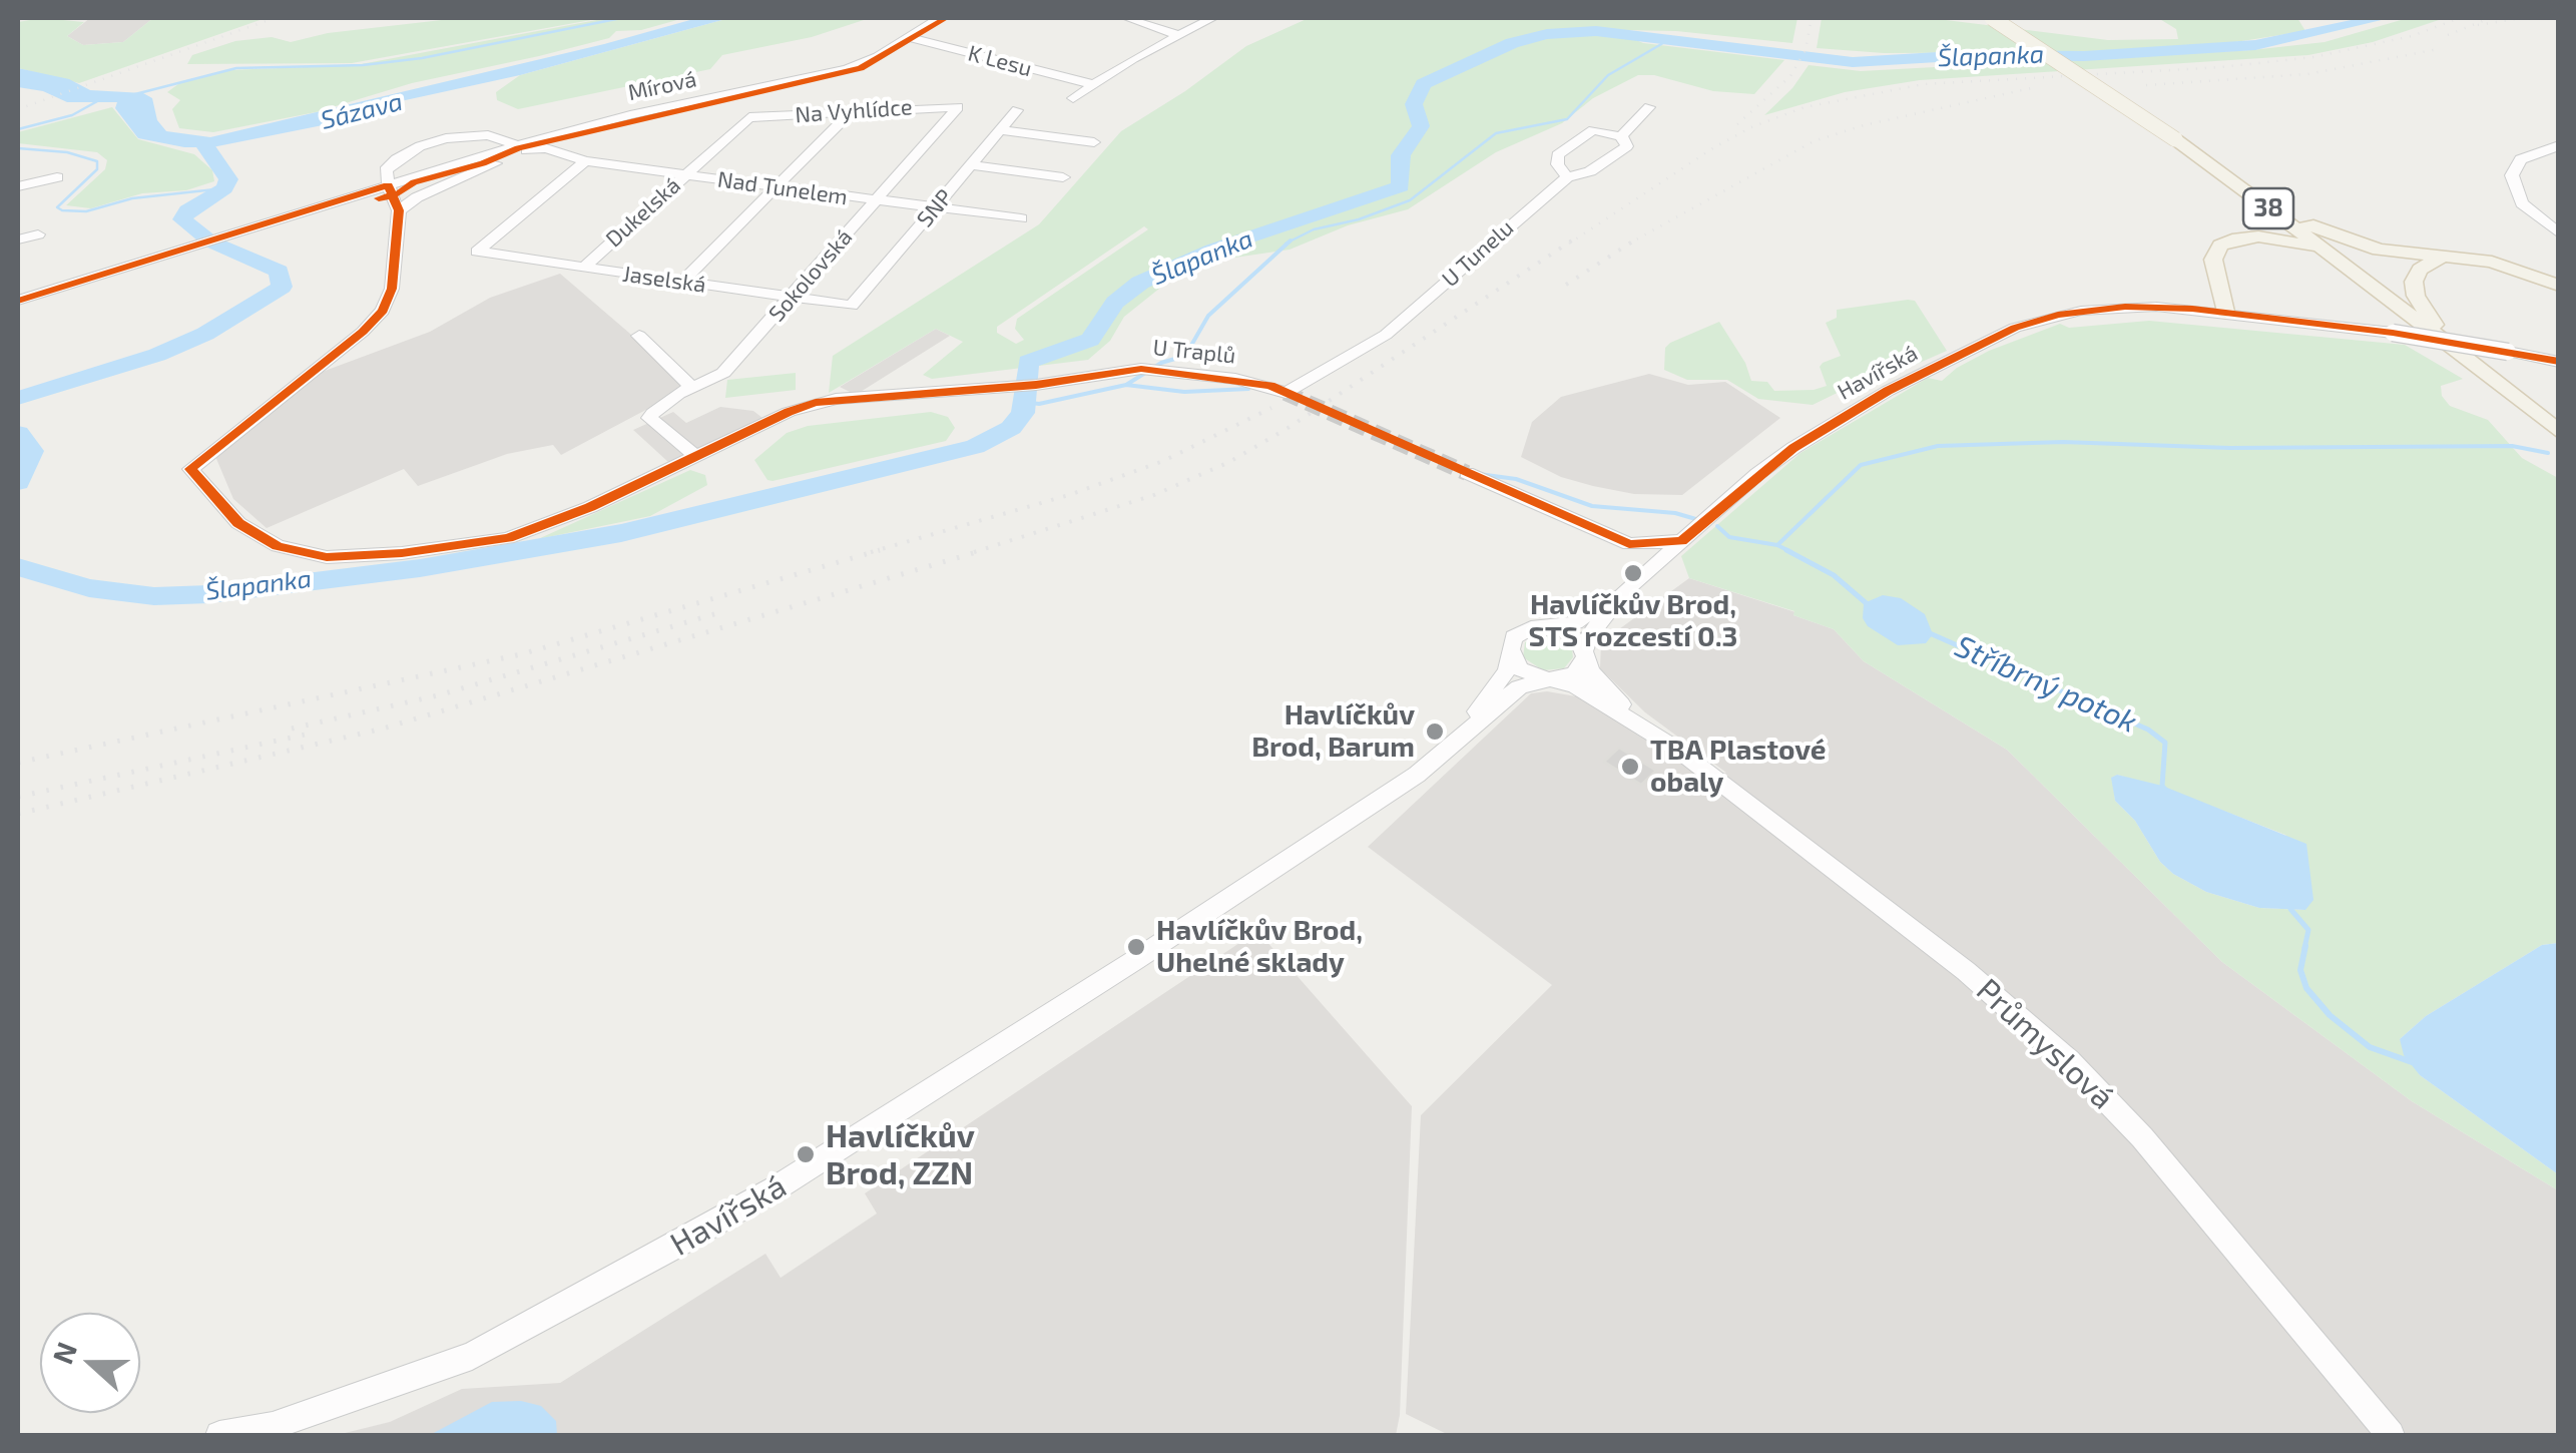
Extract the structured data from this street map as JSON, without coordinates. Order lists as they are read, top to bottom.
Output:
{
  "streets": {
    "main road": ["38"],
    "street": [
      "K Lesu",
      "Mírová",
      "Na Vyhlídce",
      "Nad Tunelem",
      "SNP",
      "Dukelská",
      "U Tunelu",
      "Sokolovská",
      "Jaselská",
      "U Traplů",
      "Havířská",
      "Průmyslová"
    ]
  },
  "crossings": [
    ["K Lesu", "Mírová"],
    ["Na Vyhlídce", "Dukelská"],
    ["Na Vyhlídce", "Sokolovská"],
    ["Nad Tunelem", "SNP"],
    ["Nad Tunelem", "Dukelská"],
    ["Nad Tunelem", "Sokolovská"],
    ["Nad Tunelem", "Jaselská"],
    ["Nad Tunelem", "U Traplů"],
    ["SNP", "Jaselská"],
    ["Dukelská", "Jaselská"],
    ["U Tunelu", "U Traplů"],
    ["Sokolovská", "Jaselská"],
    ["Sokolovská", "U Traplů"],
    ["Havířská", "Průmyslová"]
  ],
  "water": ["Šlapanka", "Sázava", "Stříbrný potok"],
  "places": [
    "Havlíčkův Brod, STS rozcestí 0.3",
    "Havlíčkův Brod, Barum",
    "TBA Plastové obaly",
    "Havlíčkův Brod, Uhelné sklady",
    "Havlíčkův Brod, ZZN"
  ],
  "north": "left"
}
